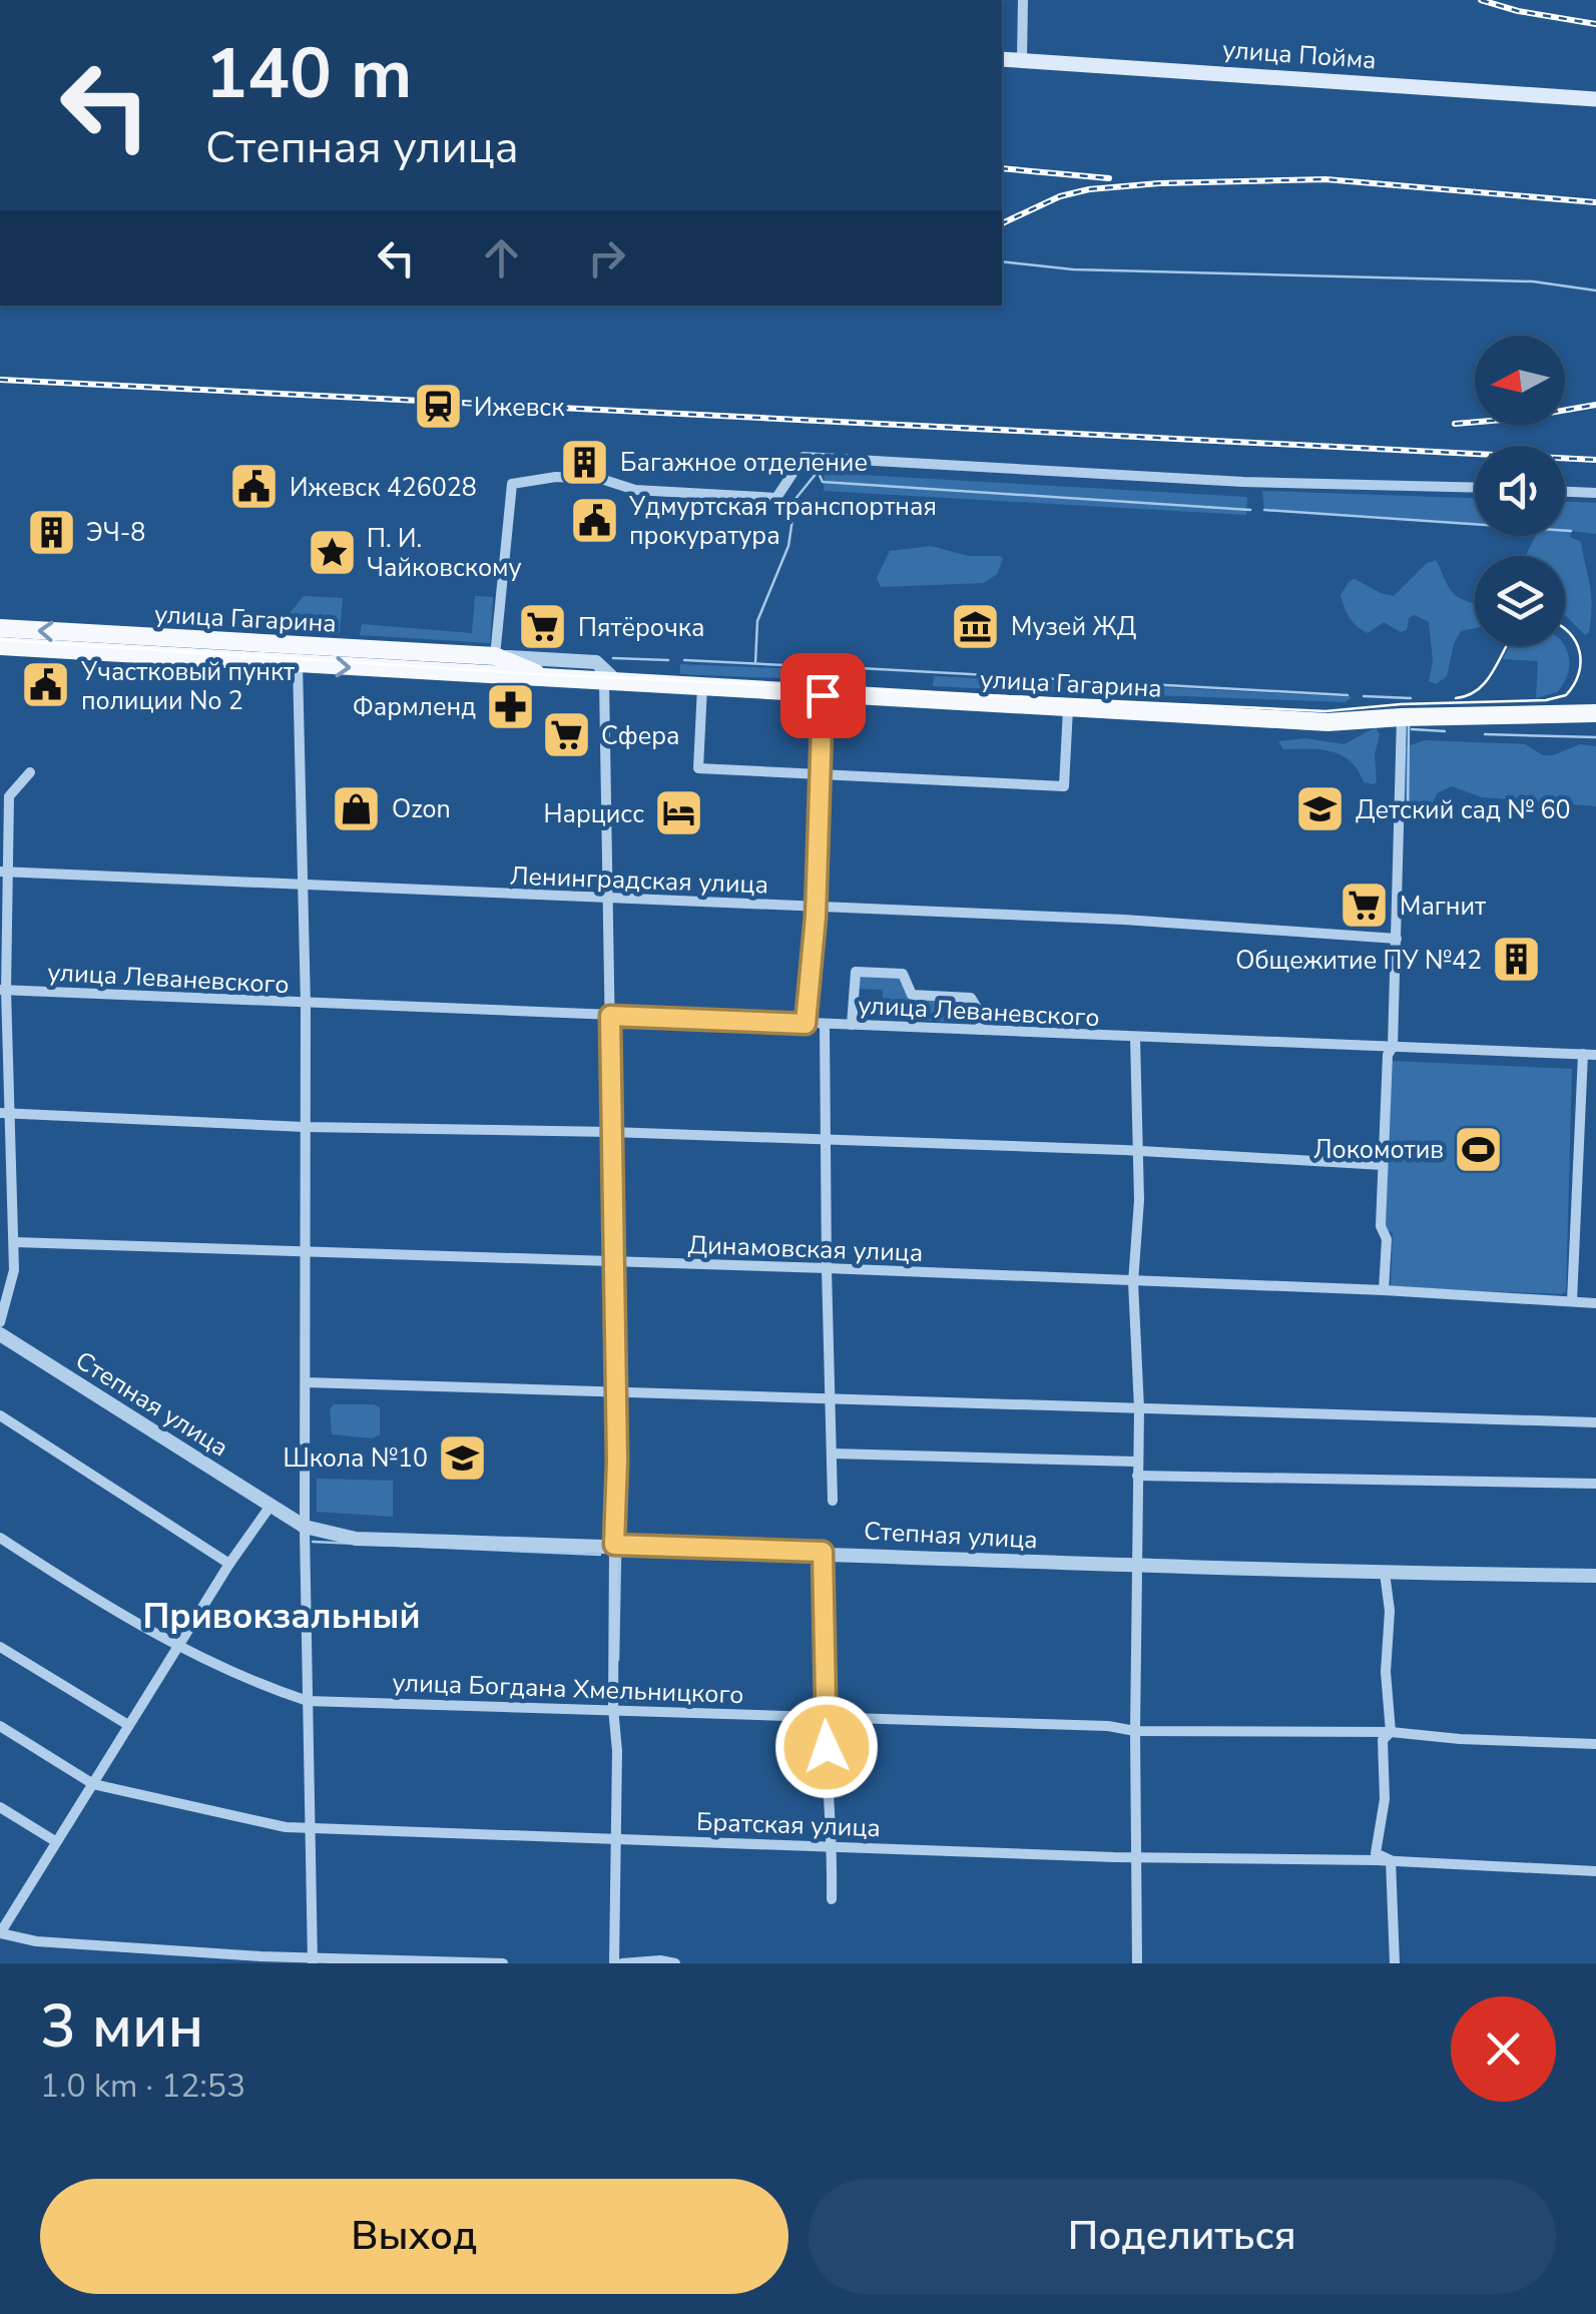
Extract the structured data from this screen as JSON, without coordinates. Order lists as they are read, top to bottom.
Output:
{
  "streets": {
    "main road": ["улица Пойма", "улица Гагарина"],
    "street": [
      "Ленинградская улица",
      "улица Леваневского",
      "Динамовская улица",
      "Степная улица",
      "улица Богдана Хмельницкого",
      "Братская улица"
    ]
  },
  "districts": ["Привокзальный"],
  "places": {
    "station": ["Ижевск"],
    "building": ["Багажное отделение", "ЭЧ-8", "Общежитие ПУ №42"],
    "public building": ["Ижевск 426028", "Удмуртская транспортная прокуратура", "Участковый пункт полиции No 2"],
    "place": ["П. И. Чайковскому"],
    "museum": ["Музей ЖД"],
    "supermarket": ["Пятёрочка", "Сфера", "Магнит"],
    "pharmacy": ["Фармленд"],
    "shop": ["Ozon"],
    "school or university": ["Детский сад № 60", "Школа №10"],
    "hotel": ["Нарцисс"],
    "sports": ["Локомотив"]
  },
  "north": "left",
  "page": {
    "turn": ["140 m", "Степная улица"],
    "heading": ["3 мин", "1.0 km · 12:53"],
    "buttons": ["Выход", "Поделиться"]
  }
}
